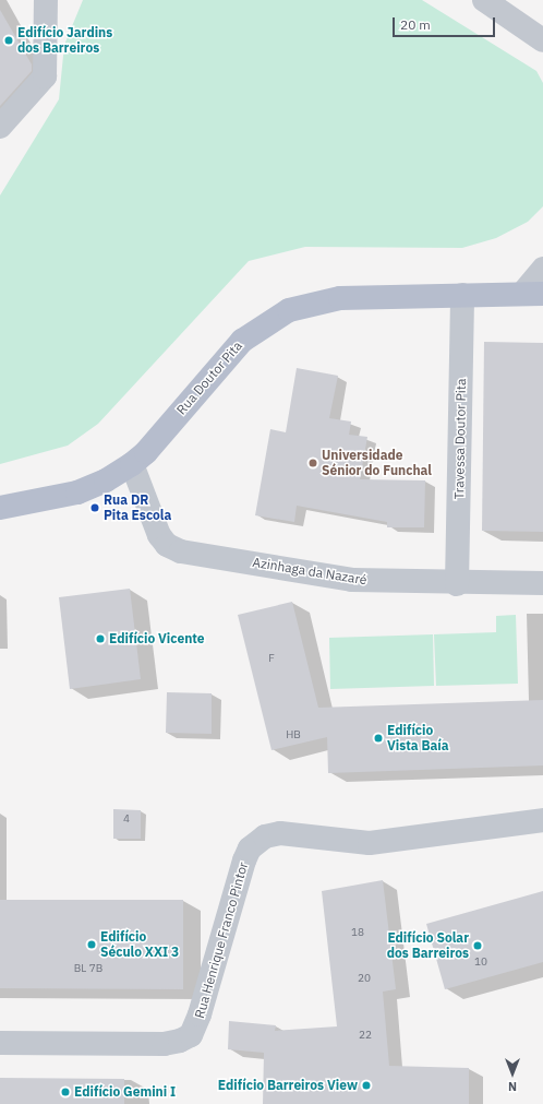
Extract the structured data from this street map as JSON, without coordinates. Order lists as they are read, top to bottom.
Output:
{
  "streets": {
    "main road": ["Rua Doutor Pita"],
    "street": ["Travessa Doutor Pita", "Azinhaga da Nazaré", "Rua Henrique Franco Pintor"]
  },
  "crossings": [
    ["Rua Doutor Pita", "Travessa Doutor Pita"],
    ["Rua Doutor Pita", "Azinhaga da Nazaré"],
    ["Travessa Doutor Pita", "Azinhaga da Nazaré"]
  ],
  "places": [
    "Edifício Jardins dos Barreiros",
    "Universidade Sénior do Funchal",
    "Rua DR Pita Escola",
    "Edifício Vicente",
    "Edifício Vista Baía",
    "Edifício Século XXI 3",
    "Edifício Solar dos Barreiros",
    "Edifício Barreiros View",
    "Edifício Gemini I"
  ],
  "house_numbers": [
    "F",
    "HB",
    "4",
    "18",
    "10",
    "BL 7B",
    "20",
    "22"
  ],
  "scale_bar": "20 m",
  "north": "bottom"
}
